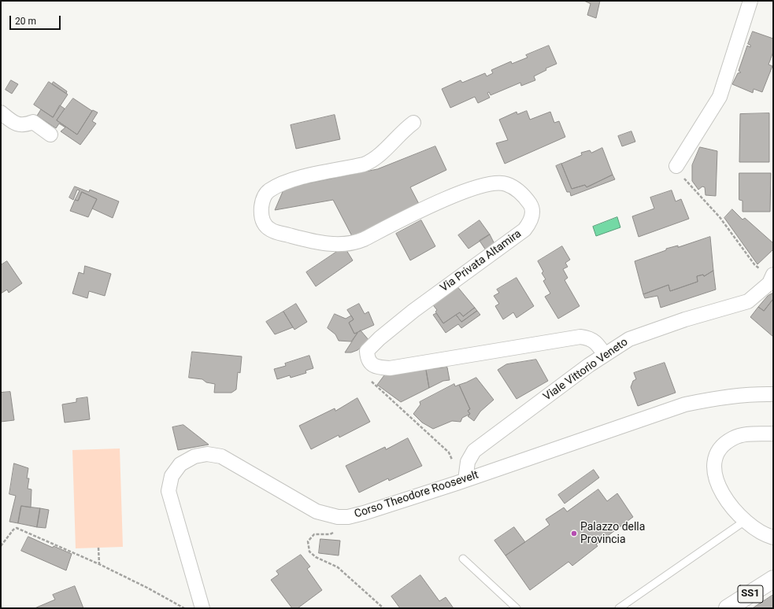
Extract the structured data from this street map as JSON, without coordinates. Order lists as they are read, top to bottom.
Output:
{
  "streets": {
    "main road": ["SS1"],
    "street": ["Via Privata Altamira", "Viale Vittorio Veneto", "Corso Theodore Roosevelt"]
  },
  "crossings": [
    ["Viale Vittorio Veneto", "Corso Theodore Roosevelt"]
  ],
  "places": ["Palazzo della Provincia"],
  "scale_bar": "20 m"
}
